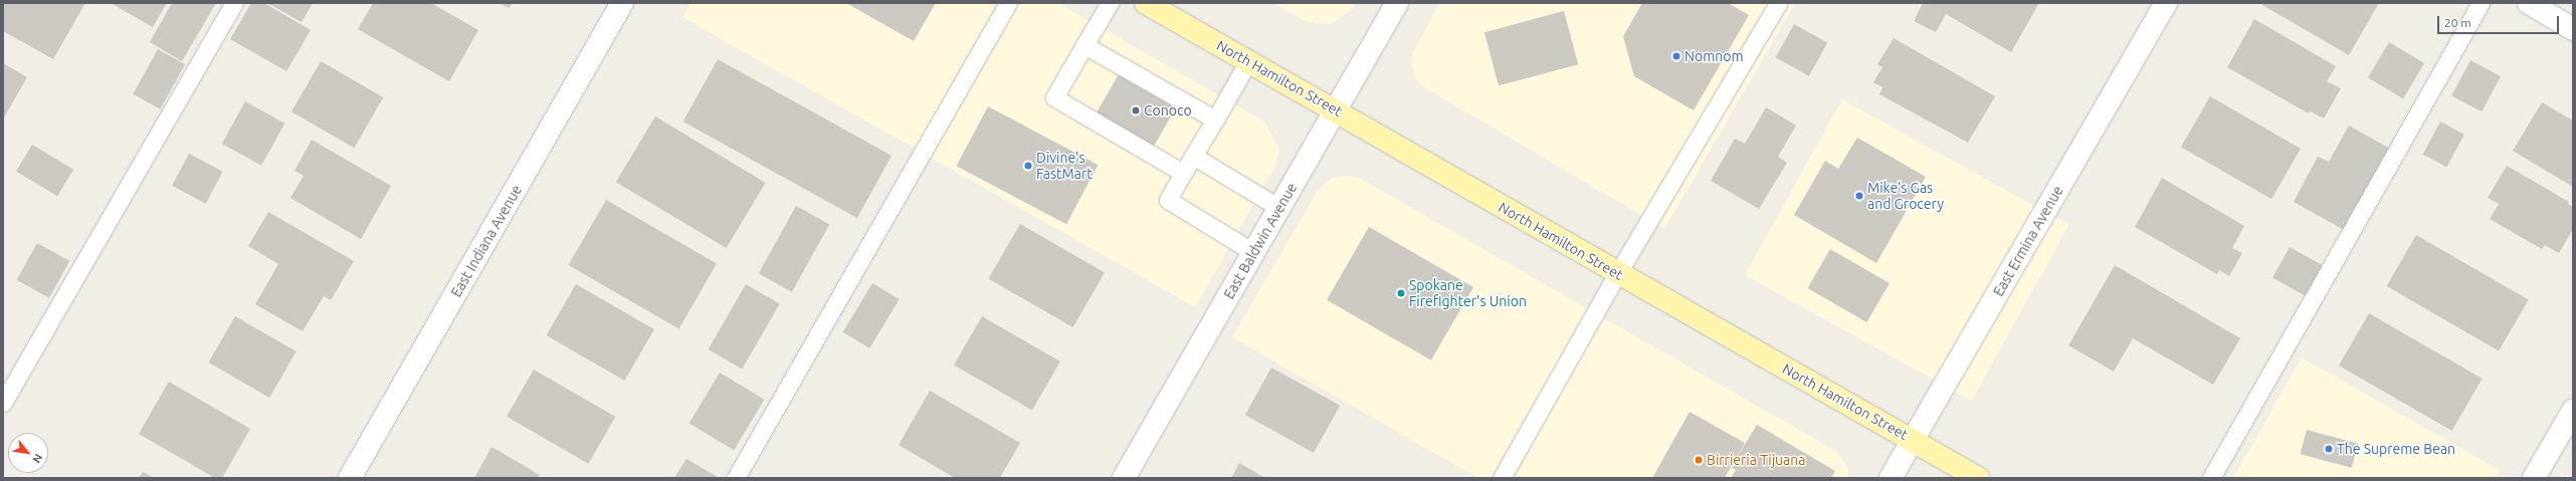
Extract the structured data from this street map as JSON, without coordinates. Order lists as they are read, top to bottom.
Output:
{
  "streets": {
    "main road": ["North Hamilton Street"],
    "street": ["East Indiana Avenue", "East Baldwin Avenue", "East Ermina Avenue"]
  },
  "crossings": [
    ["North Hamilton Street", "East Baldwin Avenue"],
    ["North Hamilton Street", "East Ermina Avenue"]
  ],
  "places": [
    "Nomnom",
    "Conoco",
    "Divine's FastMart",
    "Mike's Gas and Grocery",
    "Spokane Firefighter's Union",
    "The Supreme Bean",
    "Birrieria Tijuana"
  ],
  "scale_bar": "20 m",
  "north": "bottom right"
}
